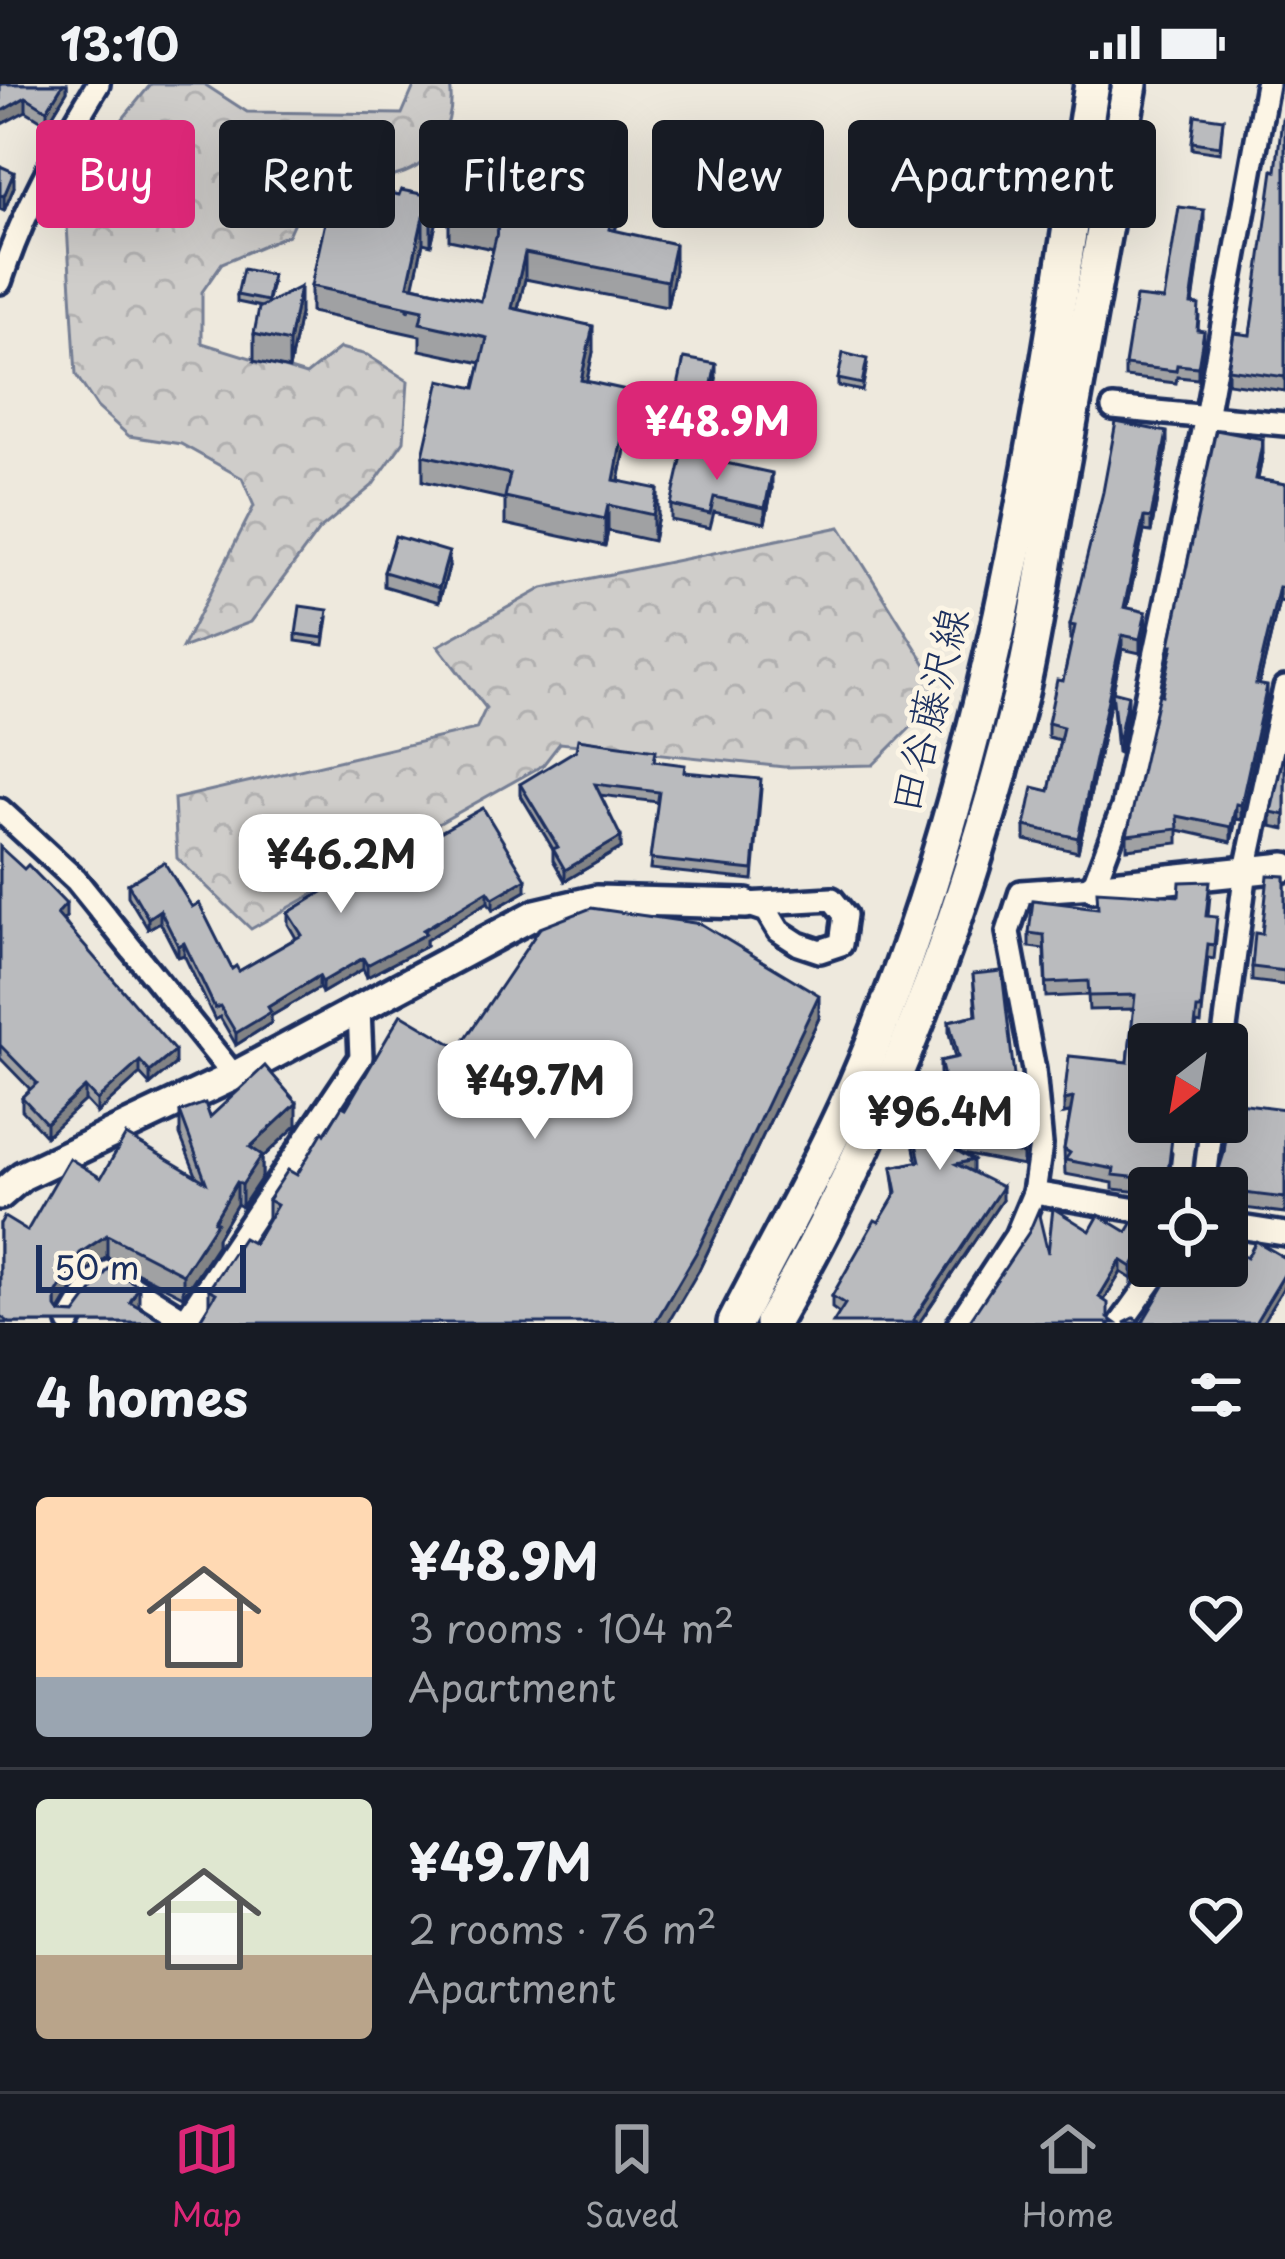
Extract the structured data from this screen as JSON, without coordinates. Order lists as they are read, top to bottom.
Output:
{
  "streets": {
    "main road": ["田谷藤沢線"]
  },
  "scale_bar": "50 m",
  "north": "bottom left",
  "page": {
    "status": "13:10",
    "chip": [
      "Buy",
      "Rent",
      "Filters",
      "New",
      "Apartment"
    ],
    "price": [
      "¥48.9M",
      "¥46.2M",
      "¥49.7M",
      "¥96.4M"
    ],
    "scale": "50 m",
    "heading": "4 homes",
    "list": [
      {
        "name": "¥48.9M",
        "note": "3 rooms · 104 m² · Apartment"
      },
      {
        "name": "¥49.7M",
        "note": "2 rooms · 76 m² · Apartment"
      }
    ],
    "tabs": ["Map", "Saved", "Home"]
  }
}
